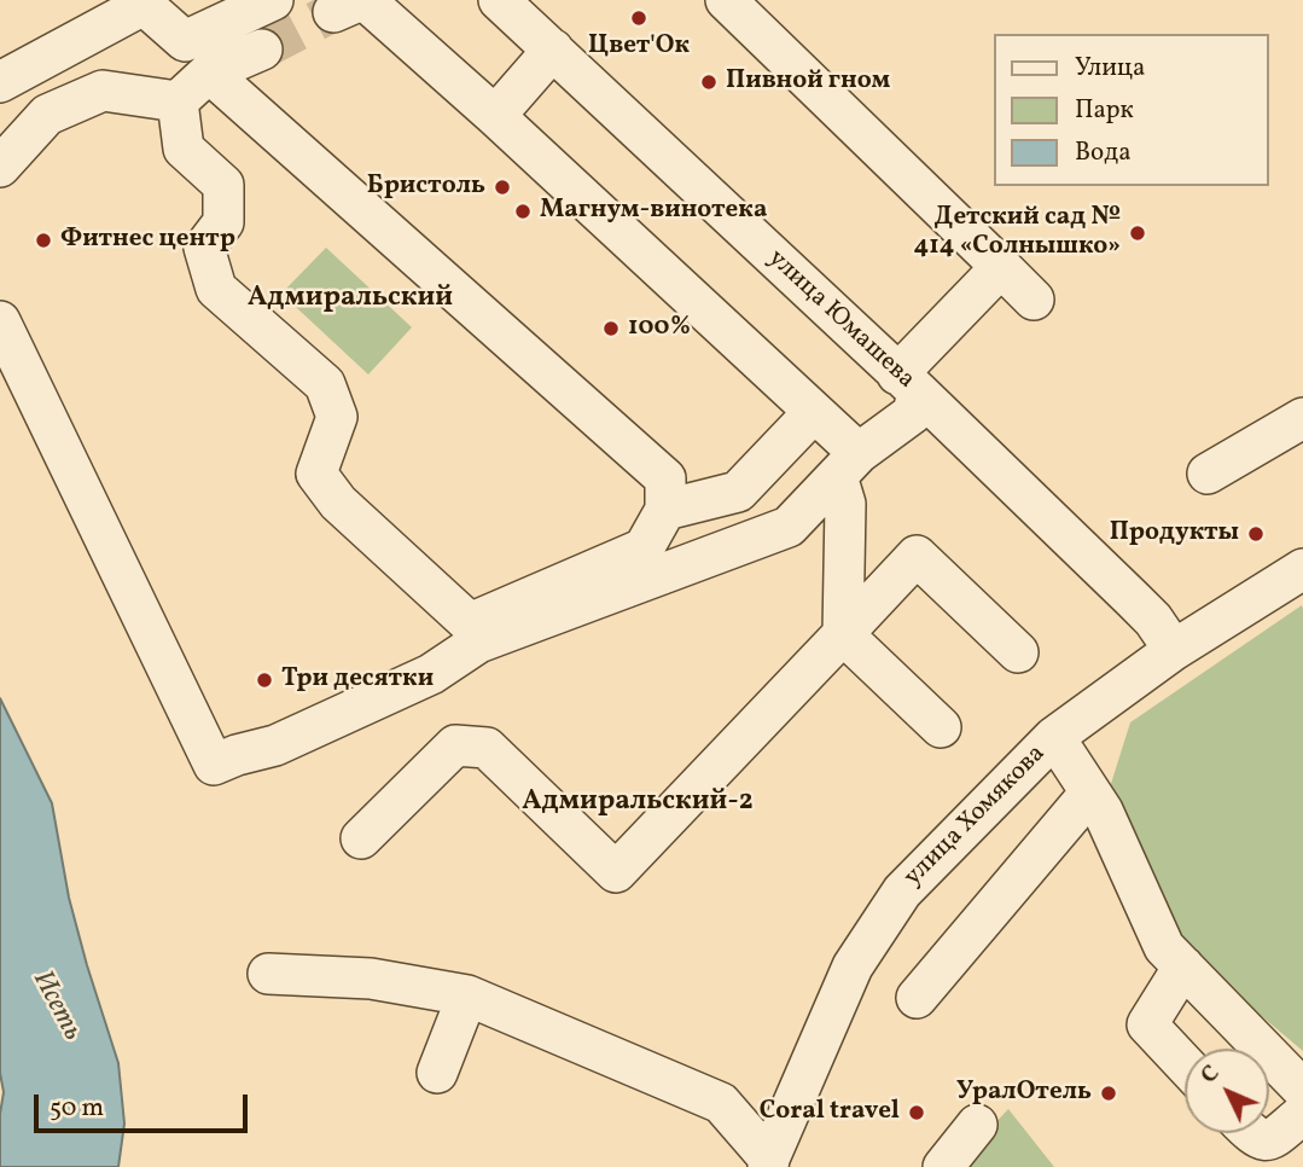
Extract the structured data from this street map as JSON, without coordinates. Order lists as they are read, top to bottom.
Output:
{
  "streets": {
    "street": ["улица Юмашева", "улица Хомякова"]
  },
  "crossings": [
    ["улица Юмашева", "улица Хомякова"]
  ],
  "districts": ["Адмиральский", "Адмиральский-2"],
  "water": ["Исеть"],
  "places": [
    "Цвет'Ок",
    "Пивной гном",
    "Бристоль",
    "Магнум-винотека",
    "Детский сад № 414 «Солнышко»",
    "Фитнес центр",
    "100%",
    "Продукты",
    "Три десятки",
    "УралОтель",
    "Coral travel"
  ],
  "legend": ["Улица", "Парк", "Вода"],
  "scale_bar": "50 m",
  "north": "top left"
}
